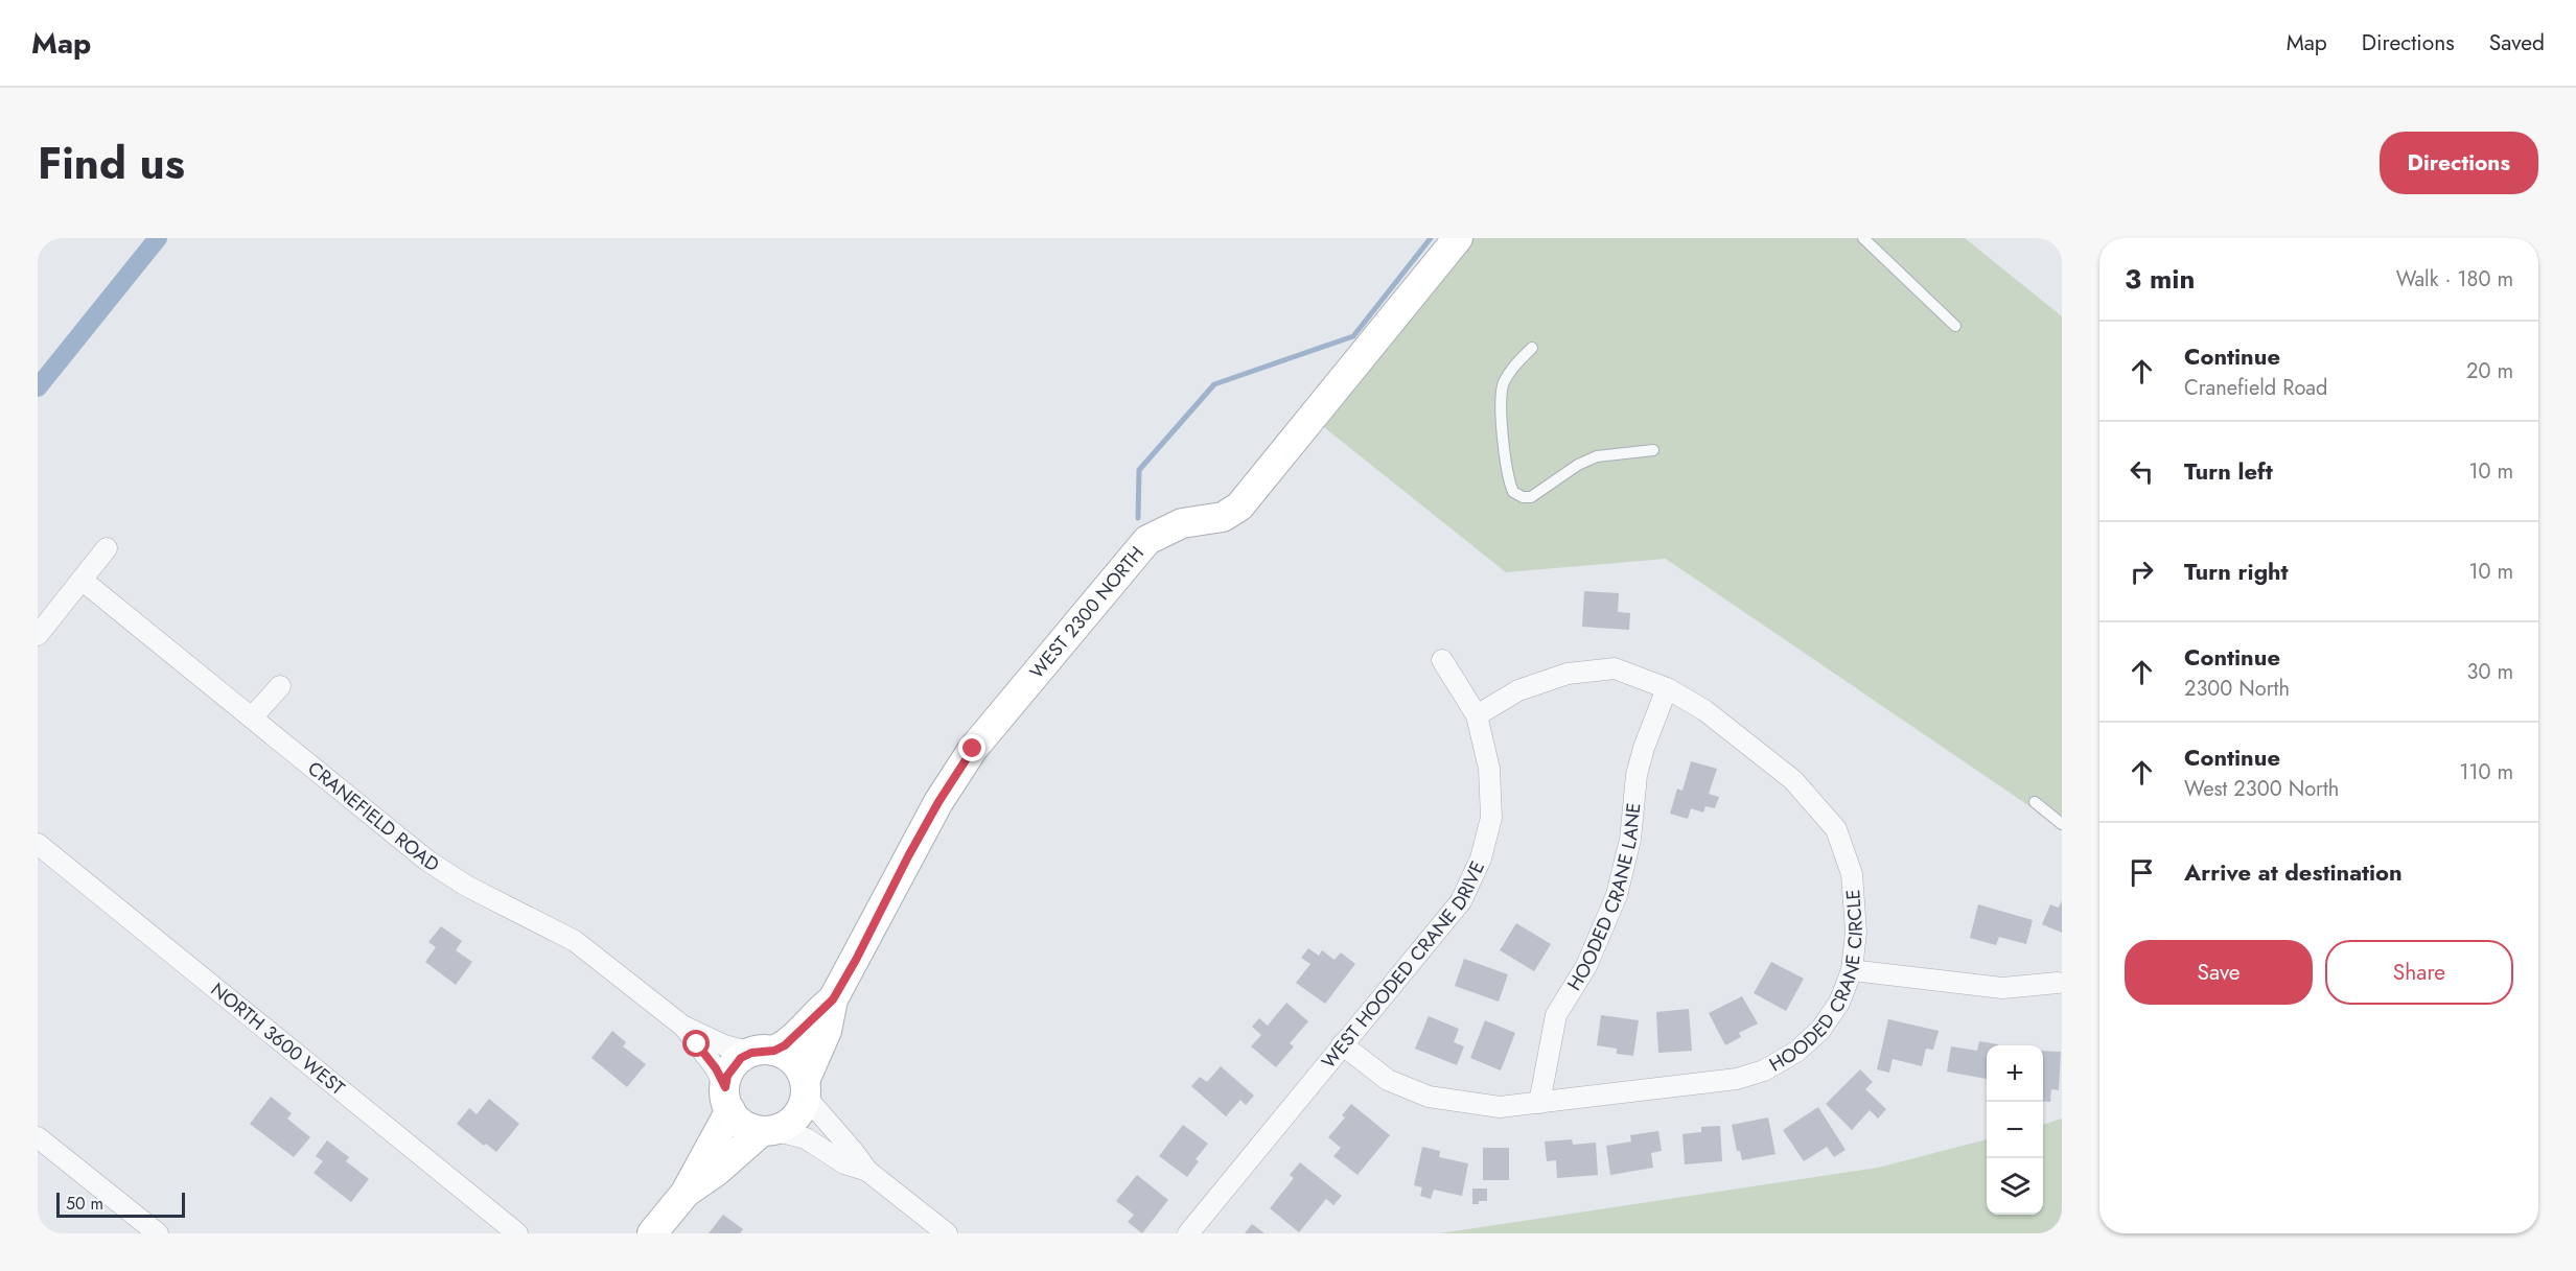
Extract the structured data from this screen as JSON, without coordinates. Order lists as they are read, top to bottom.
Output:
{
  "streets": {
    "street": [
      "WEST 2300 NORTH",
      "CRANEFIELD ROAD",
      "HOODED CRANE LANE",
      "WEST HOODED CRANE DRIVE",
      "HOODED CRANE CIRCLE",
      "NORTH 3600 WEST"
    ]
  },
  "crossings": [
    ["HOODED CRANE LANE", "HOODED CRANE CIRCLE"],
    ["WEST HOODED CRANE DRIVE", "HOODED CRANE CIRCLE"]
  ],
  "scale_bar": "50 m",
  "page": {
    "header": "Map",
    "nav": ["Map", "Directions", "Saved"],
    "title": "Find us",
    "buttons": [
      "Directions",
      ["Save", "Share"]
    ],
    "heading": ["3 min", "Walk · 180 m"],
    "list": [
      ["Continue", "Cranefield Road", "20 m"],
      ["Turn left", "10 m"],
      ["Turn right", "10 m"],
      ["Continue", "2300 North", "30 m"],
      ["Continue", "West 2300 North", "110 m"],
      "Arrive at destination"
    ],
    "map_buttons": ["+", "−"],
    "scale": "50 m"
  }
}
